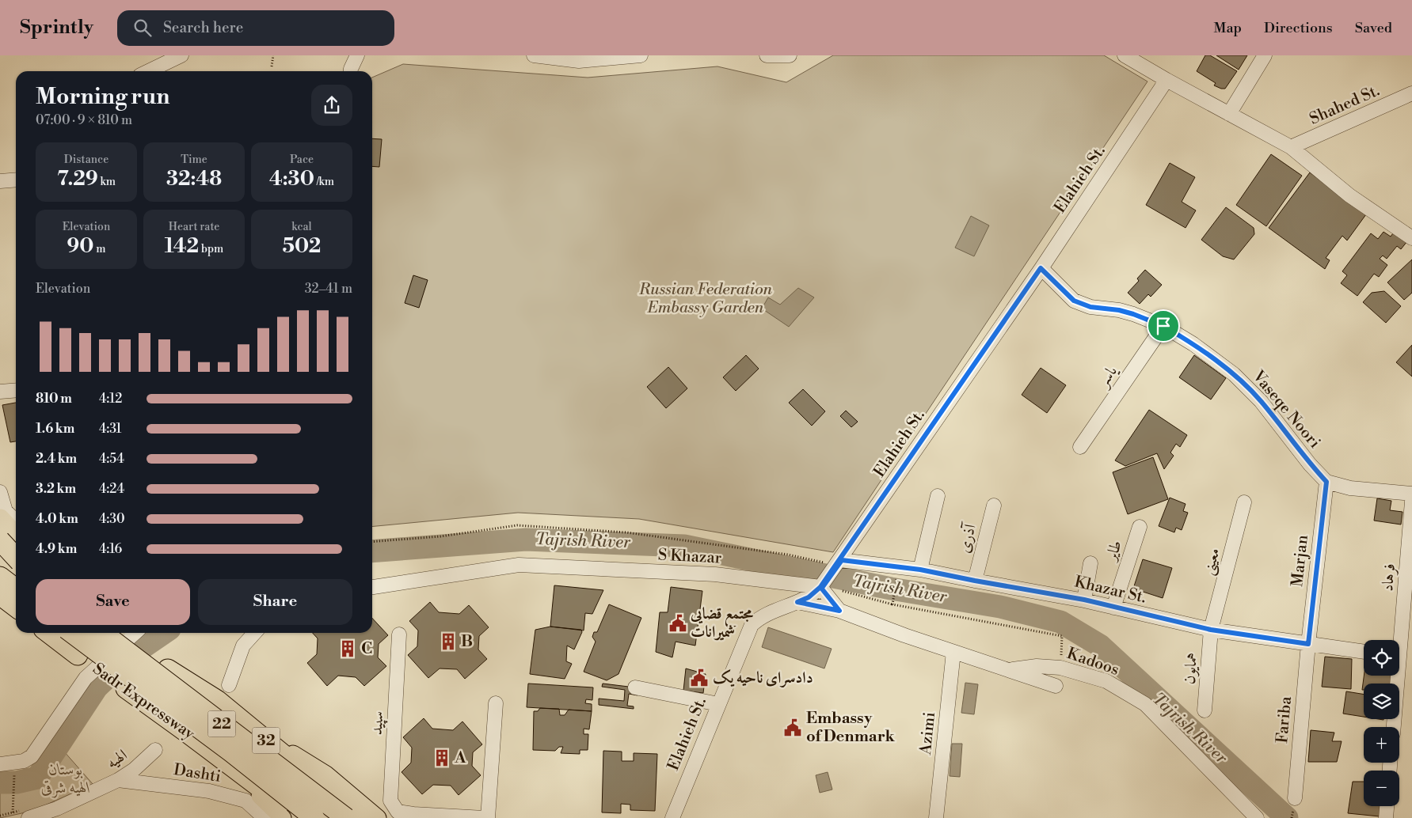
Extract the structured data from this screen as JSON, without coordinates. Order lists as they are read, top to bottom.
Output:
{
  "streets": {
    "highway": ["Sadr Expressway", "22", "32"],
    "street": [
      "Shahed St.",
      "Elahieh St.",
      "یاسر",
      "Vaseqe Noori",
      "آذری",
      "طایر",
      "S Khazar",
      "Marjan",
      "معینی",
      "فرهاد",
      "Khazar St.",
      "Kadoos",
      "همایون",
      "Fariba",
      "سپید",
      "Azimi",
      "الهیه",
      "Dashti"
    ]
  },
  "crossings": [
    ["Elahieh St.", "Vaseqe Noori"],
    ["Elahieh St.", "S Khazar"],
    ["Elahieh St.", "Khazar St."],
    ["Elahieh St.", "Kadoos"],
    ["یاسر", "Vaseqe Noori"],
    ["Vaseqe Noori", "Marjan"],
    ["آذری", "Khazar St."],
    ["طایر", "Khazar St."],
    ["Marjan", "Khazar St."],
    ["Marjan", "Fariba"],
    ["معینی", "Khazar St."],
    ["معینی", "همایون"],
    ["Khazar St.", "همایون"],
    ["Khazar St.", "Fariba"],
    ["Kadoos", "Azimi"],
    ["الهیه", "Dashti"]
  ],
  "water": ["Tajrish River"],
  "parks": ["Russian Federation Embassy Garden", "بوستان الهیه شرقی"],
  "places": {
    "public building": ["مجتمع قضایی شمیرانات", "دادسرای ناحیه یک", "Embassy of Denmark"],
    "building": ["B", "C", "A"]
  },
  "page": {
    "header": "Sprintly",
    "search": "Search here",
    "nav": ["Map", "Directions", "Saved"],
    "heading": ["Morning run", "07:00 · 9 × 810 m"],
    "stats": [
      ["Distance", "7.29 km"],
      ["Time", "32:48"],
      ["Pace", "4:30 /km"],
      ["Elevation", "90 m"],
      ["Heart rate", "142 bpm"],
      ["kcal", "502"]
    ],
    "chart": ["Elevation", "32–41 m"],
    "list": [
      {
        "name": "810 m",
        "note": "4:12"
      },
      {
        "name": "1.6 km",
        "note": "4:31"
      },
      {
        "name": "2.4 km",
        "note": "4:54"
      },
      {
        "name": "3.2 km",
        "note": "4:24"
      },
      {
        "name": "4.0 km",
        "note": "4:30"
      },
      {
        "name": "4.9 km",
        "note": "4:16"
      }
    ],
    "buttons": ["Save", "Share"],
    "map_buttons": ["+", "−"]
  }
}
